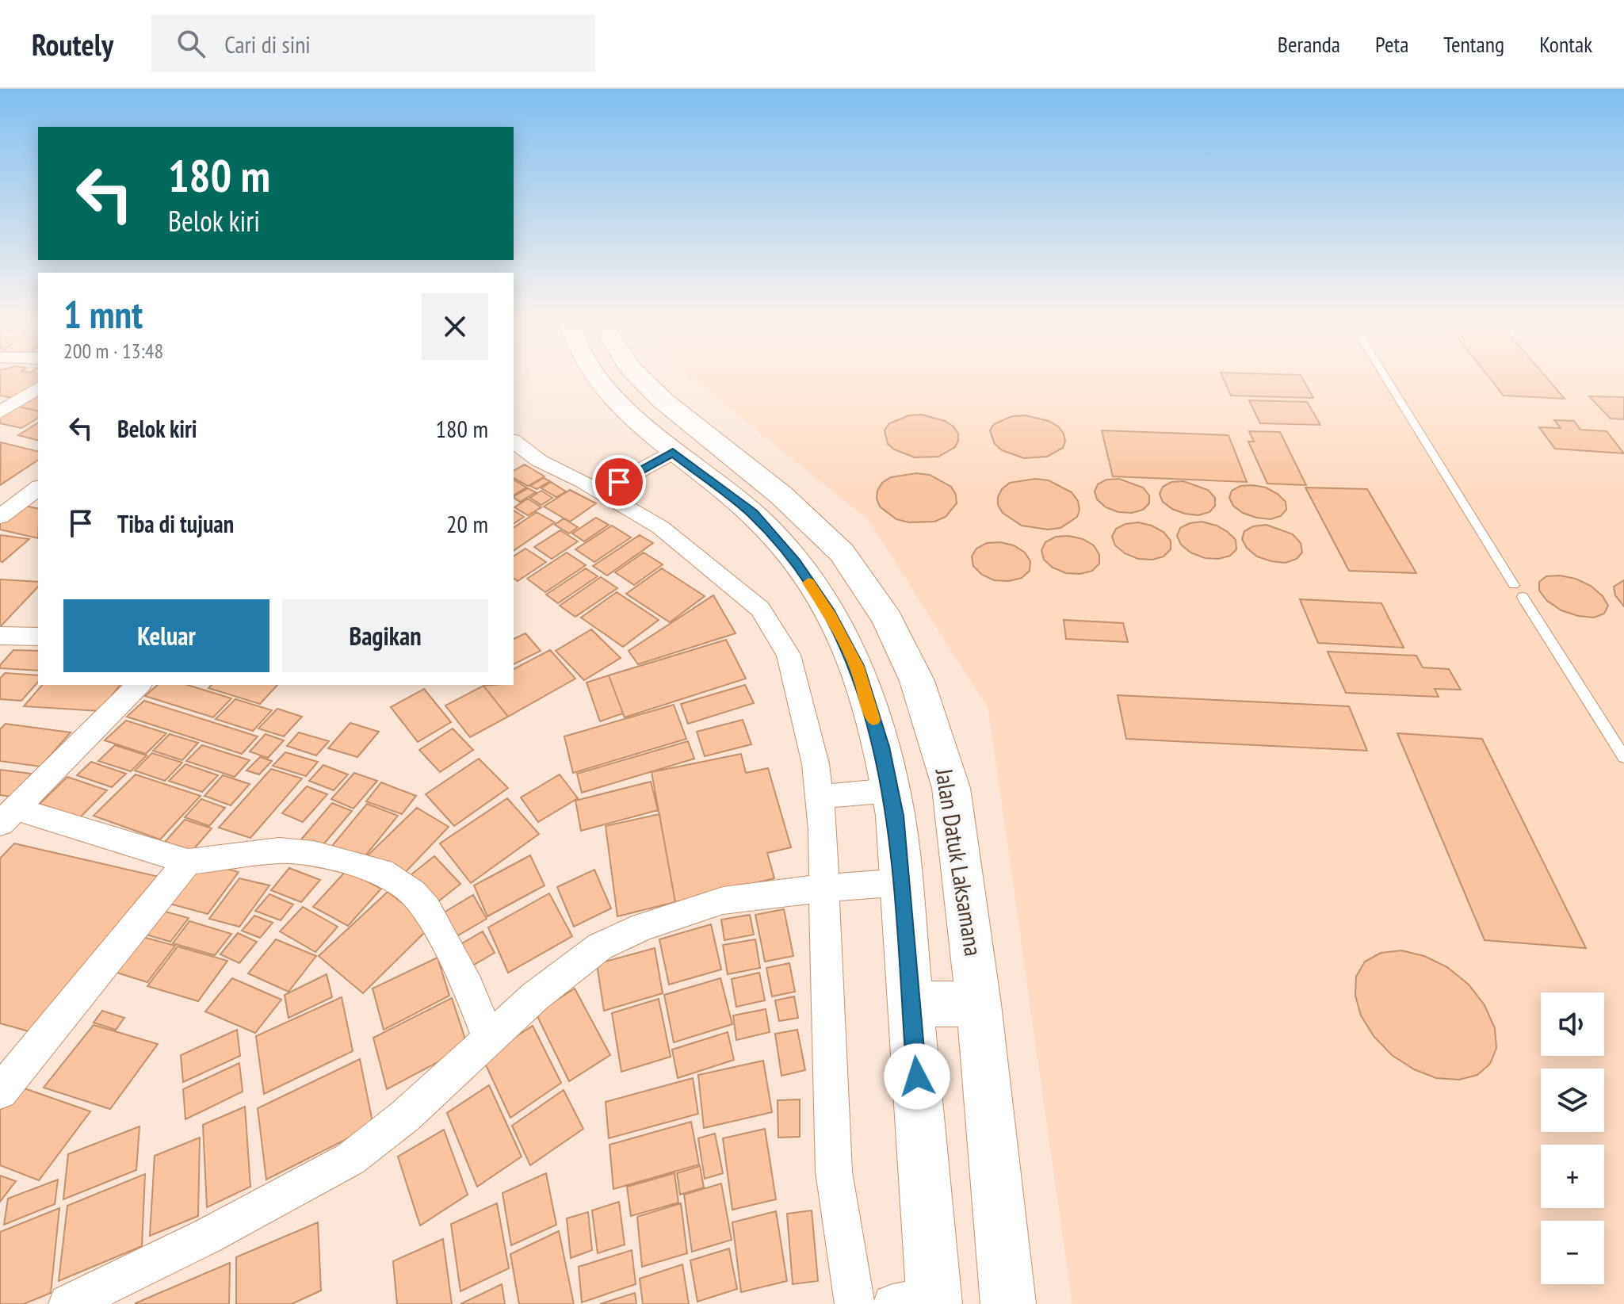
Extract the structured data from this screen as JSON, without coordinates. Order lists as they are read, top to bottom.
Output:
{
  "streets": {
    "highway": ["Jalan Datuk Laksamana"]
  },
  "page": {
    "header": "Routely",
    "search": "Cari di sini",
    "nav": [
      "Beranda",
      "Peta",
      "Tentang",
      "Kontak"
    ],
    "turn": ["180 m", "Belok kiri"],
    "heading": ["1 mnt", "200 m · 13:48"],
    "list": [
      {
        "name": "Belok kiri",
        "value": "180 m"
      },
      {
        "name": "Tiba di tujuan",
        "value": "20 m"
      }
    ],
    "buttons": ["Keluar", "Bagikan"],
    "map_buttons": ["+", "−"]
  }
}
